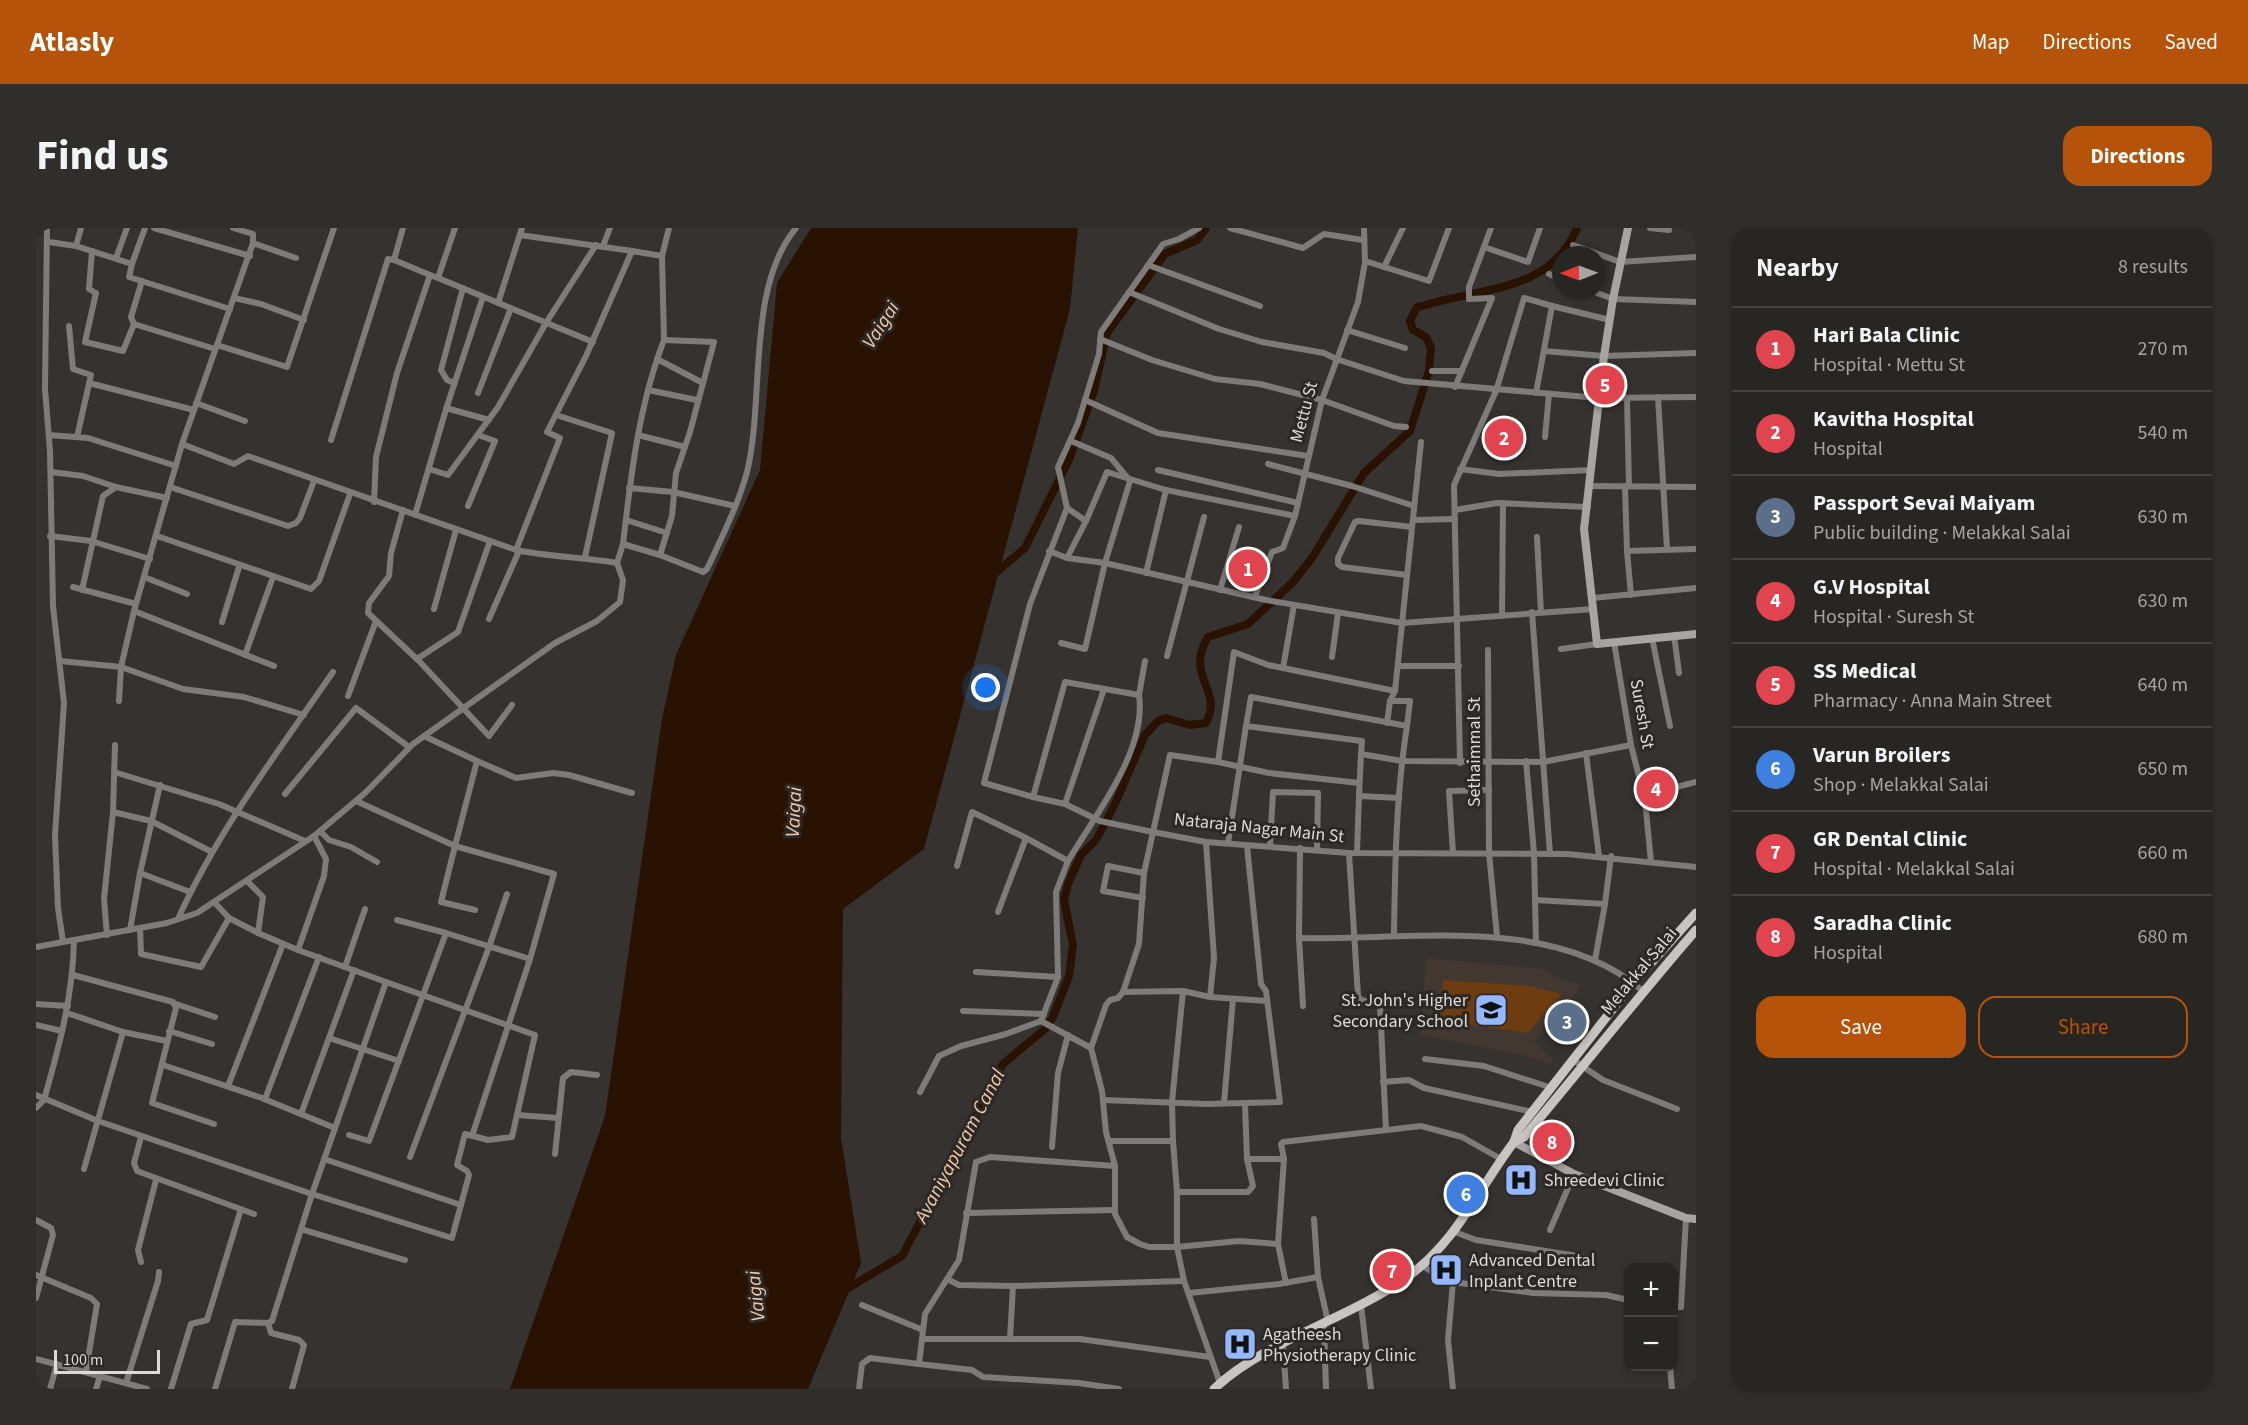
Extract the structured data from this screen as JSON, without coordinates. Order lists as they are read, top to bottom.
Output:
{
  "streets": {
    "main road": ["Melakkal Salai"],
    "street": [
      "Mettu St",
      "Suresh St",
      "Sethaimmal St",
      "Nataraja Nagar Main St"
    ]
  },
  "crossings": [
    ["Suresh St", "Nataraja Nagar Main St"],
    ["Sethaimmal St", "Nataraja Nagar Main St"]
  ],
  "water": ["Vaigai", "Avaniyapuram Canal"],
  "places": {
    "school or university": ["St. John's Higher Secondary School"],
    "hospital": ["Shreedevi Clinic", "Advanced Dental Inplant Centre", "Agatheesh Physiotherapy Clinic"]
  },
  "scale_bar": "100 m",
  "north": "left",
  "page": {
    "header": "Atlasly",
    "nav": ["Map", "Directions", "Saved"],
    "title": "Find us",
    "buttons": [
      "Directions",
      ["Save", "Share"]
    ],
    "heading": ["Nearby", "8 results"],
    "list": [
      {
        "mark": "1",
        "name": "Hari Bala Clinic",
        "note": "Hospital · Mettu St",
        "value": "270 m"
      },
      {
        "mark": "2",
        "name": "Kavitha Hospital",
        "note": "Hospital",
        "value": "540 m"
      },
      {
        "mark": "3",
        "name": "Passport Sevai Maiyam",
        "note": "Public building · Melakkal Salai",
        "value": "630 m"
      },
      {
        "mark": "4",
        "name": "G.V Hospital",
        "note": "Hospital · Suresh St",
        "value": "630 m"
      },
      {
        "mark": "5",
        "name": "SS Medical",
        "note": "Pharmacy · Anna Main Street",
        "value": "640 m"
      },
      {
        "mark": "6",
        "name": "Varun Broilers",
        "note": "Shop · Melakkal Salai",
        "value": "650 m"
      },
      {
        "mark": "7",
        "name": "GR Dental Clinic",
        "note": "Hospital · Melakkal Salai",
        "value": "660 m"
      },
      {
        "mark": "8",
        "name": "Saradha Clinic",
        "note": "Hospital",
        "value": "680 m"
      }
    ],
    "pins": [
      "5",
      "2",
      "1",
      "4",
      "3",
      "8",
      "6",
      "7"
    ],
    "map_buttons": ["+", "−"],
    "scale": "100 m"
  }
}
